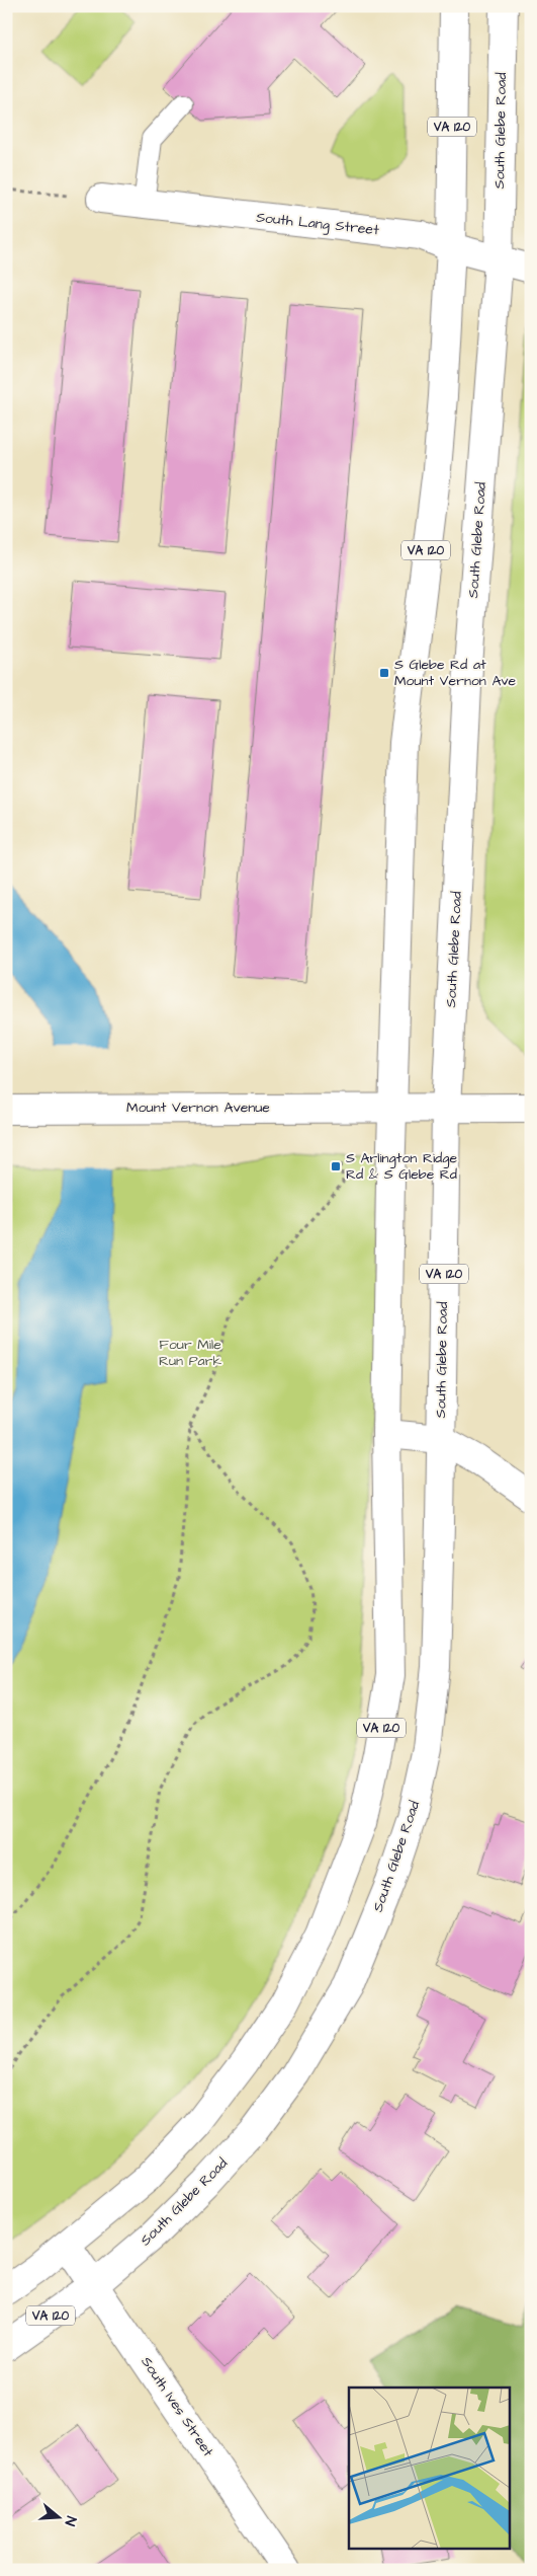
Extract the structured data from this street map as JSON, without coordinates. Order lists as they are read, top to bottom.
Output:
{
  "streets": {
    "main road": [
      "VA 120",
      "South Glebe Road",
      "South Lang Street",
      "Mount Vernon Avenue",
      "South Ives Street"
    ]
  },
  "crossings": [
    ["VA 120", "South Lang Street"],
    ["VA 120", "Mount Vernon Avenue"],
    ["VA 120", "South Ives Street"],
    ["South Glebe Road", "South Lang Street"],
    ["South Glebe Road", "Mount Vernon Avenue"],
    ["South Glebe Road", "South Ives Street"]
  ],
  "parks": ["Four Mile Run Park"],
  "places": {
    "transit": ["S Glebe Rd at Mount Vernon Ave", "S Arlington Ridge Rd & S Glebe Rd"]
  },
  "north": "right"
}
